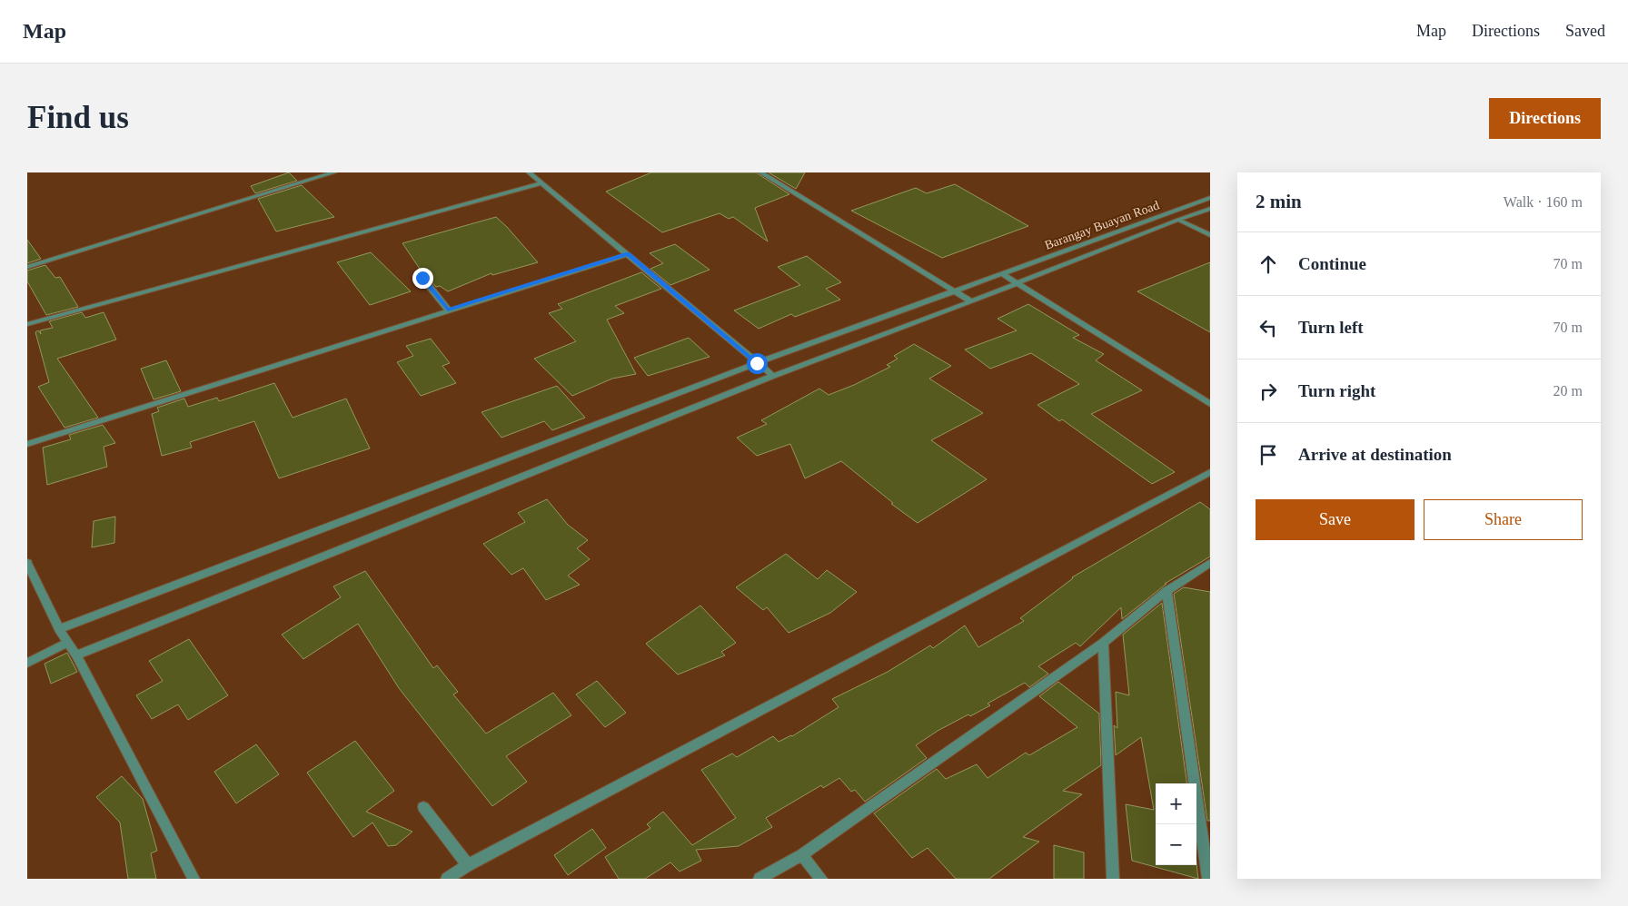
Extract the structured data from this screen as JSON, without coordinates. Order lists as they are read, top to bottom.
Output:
{
  "streets": {
    "street": ["Barangay Buayan Road"]
  },
  "page": {
    "header": "Map",
    "nav": ["Map", "Directions", "Saved"],
    "buttons": [
      "Directions",
      ["Save", "Share"]
    ],
    "title": "Find us",
    "heading": ["2 min", "Walk · 160 m"],
    "list": [
      ["Continue", "70 m"],
      ["Turn left", "70 m"],
      ["Turn right", "20 m"],
      "Arrive at destination"
    ],
    "map_buttons": ["+", "−"]
  }
}
